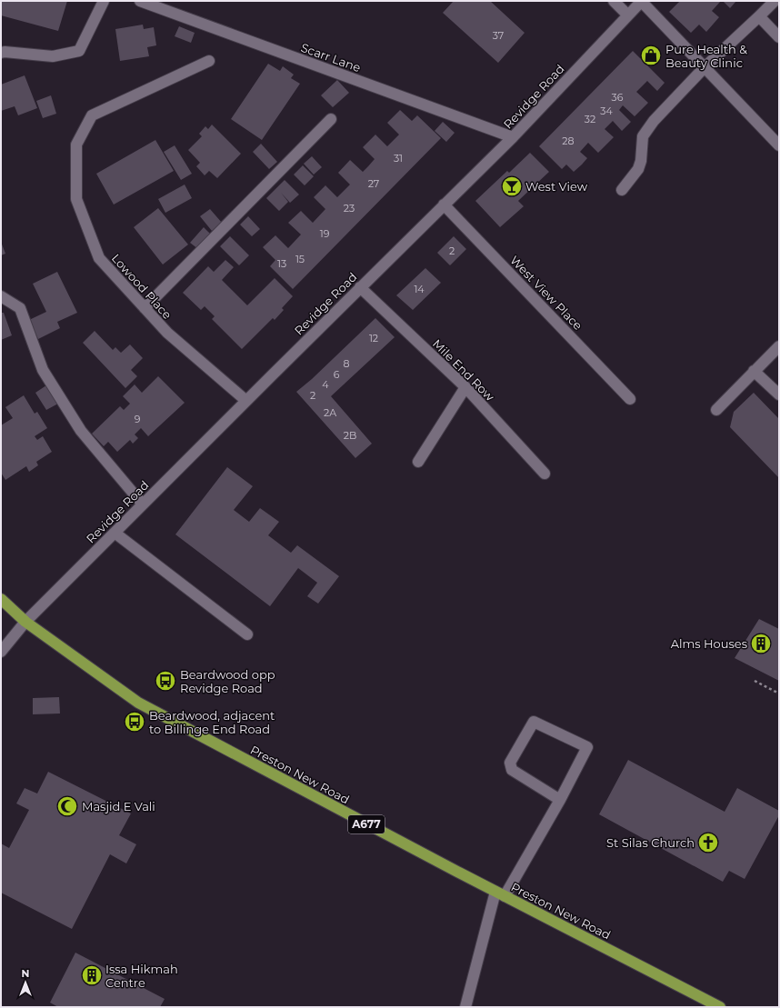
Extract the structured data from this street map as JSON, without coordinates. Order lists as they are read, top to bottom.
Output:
{
  "streets": {
    "highway": ["Preston New Road", "A677"],
    "street": [
      "Scarr Lane",
      "Revidge Road",
      "Lowood Place",
      "West View Place",
      "Mile End Row"
    ]
  },
  "crossings": [
    ["Scarr Lane", "Revidge Road"],
    ["Revidge Road", "Lowood Place"],
    ["Revidge Road", "West View Place"],
    ["Revidge Road", "Mile End Row"],
    ["Revidge Road", "Preston New Road"]
  ],
  "places": {
    "shop": ["Pure Health & Beauty Clinic"],
    "bar": ["West View"],
    "building": ["Alms Houses", "Issa Hikmah Centre"],
    "bus stop": ["Beardwood opp Revidge Road", "Beardwood, adjacent to Billinge End Road"],
    "mosque": ["Masjid E Vali"],
    "church": ["St Silas Church"]
  },
  "house_numbers": [
    "37",
    "36",
    "34",
    "32",
    "28",
    "31",
    "27",
    "23",
    "19",
    "2",
    "15",
    "13",
    "14",
    "12",
    "8",
    "6",
    "4",
    "2",
    "2A",
    "9",
    "2B"
  ],
  "north": "top"
}
